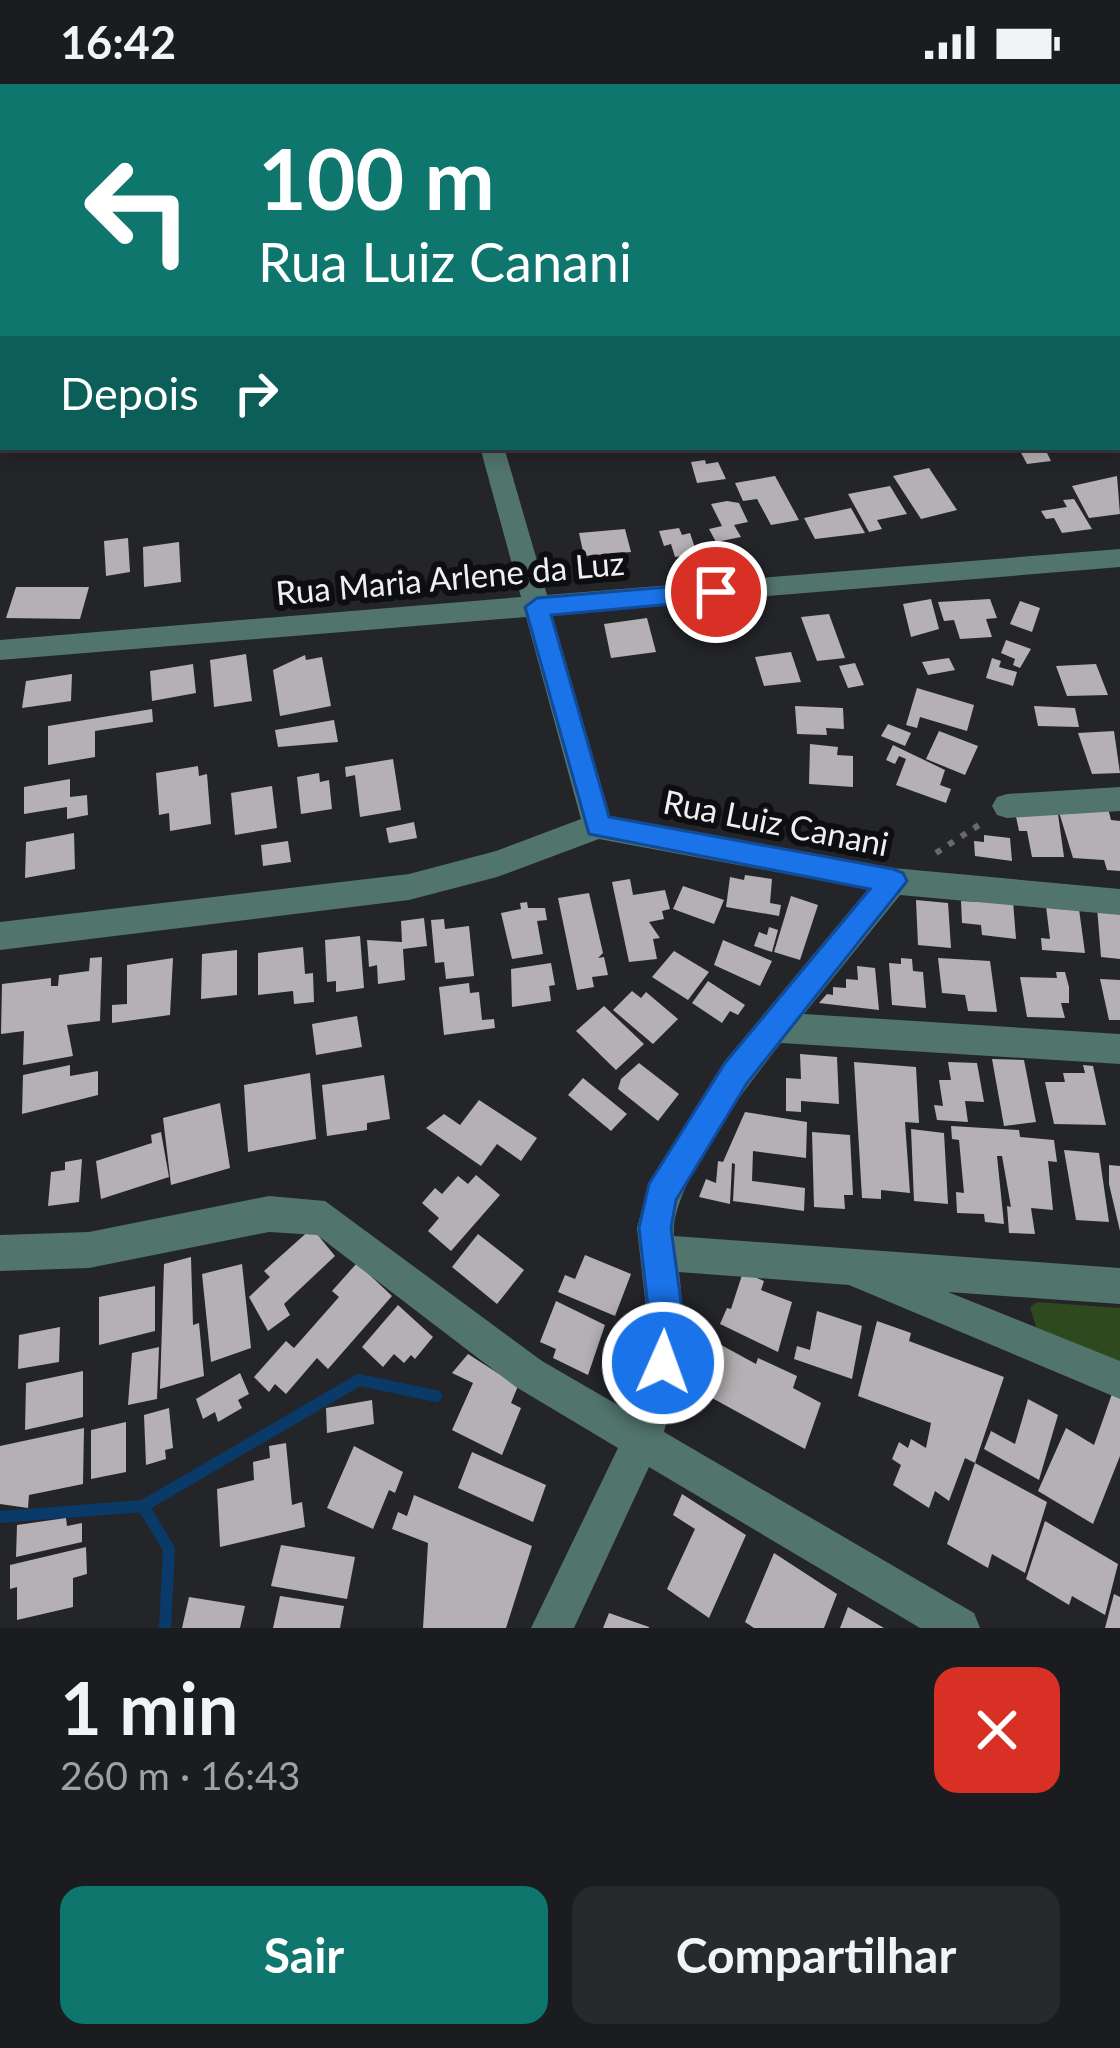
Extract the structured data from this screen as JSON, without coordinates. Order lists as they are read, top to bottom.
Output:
{
  "streets": {
    "street": ["Rua Maria Arlene da Luz", "Rua Luiz Canani"]
  },
  "page": {
    "status": "16:42",
    "turn": ["100 m", "Rua Luiz Canani"],
    "then": "Depois",
    "heading": ["1 min", "260 m · 16:43"],
    "buttons": ["Sair", "Compartilhar"]
  }
}
